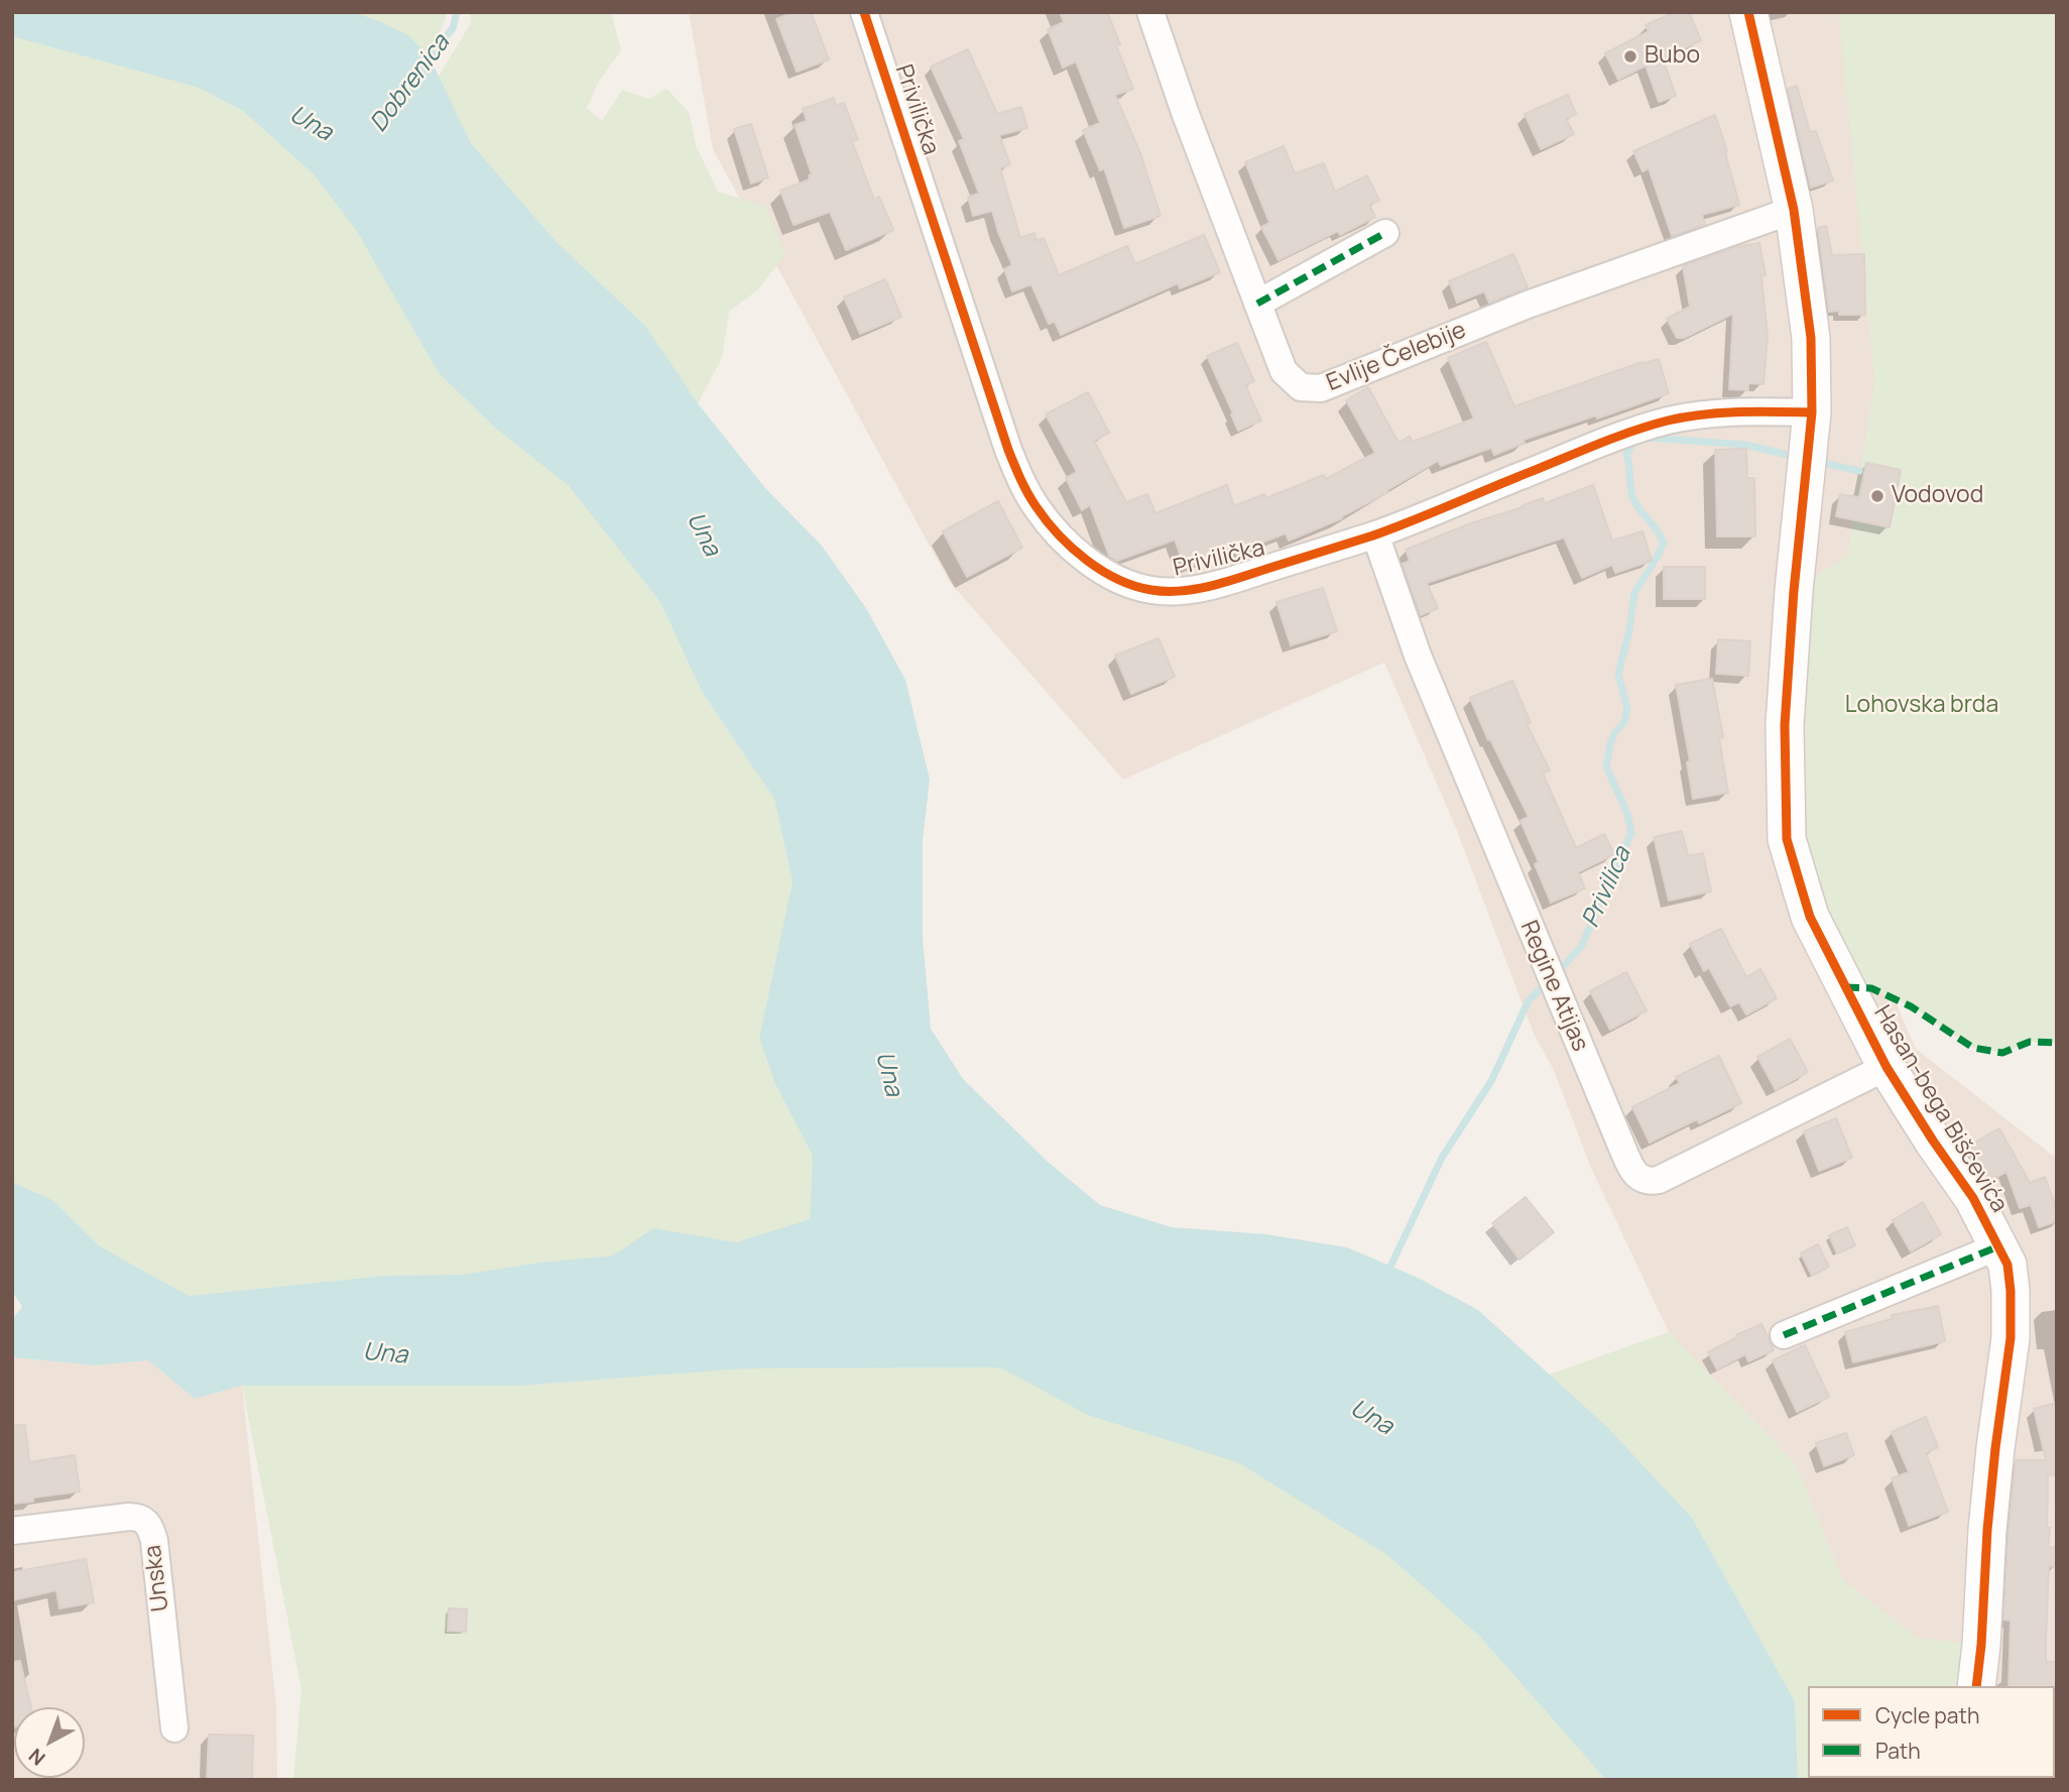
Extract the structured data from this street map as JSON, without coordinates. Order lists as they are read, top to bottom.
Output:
{
  "streets": {
    "street": [
      "Privilička",
      "Evlije Čelebije",
      "Regine Atijas",
      "Hasan-bega Bišćevića",
      "Unska"
    ]
  },
  "crossings": [
    ["Privilička", "Regine Atijas"],
    ["Privilička", "Hasan-bega Bišćevića"],
    ["Regine Atijas", "Hasan-bega Bišćevića"]
  ],
  "water": ["Dobrenica", "Una", "Privilica"],
  "parks": ["Lohovska brda"],
  "places": ["Bubo", "Vodovod"],
  "legend": ["Cycle path", "Path"],
  "north": "bottom left"
}
